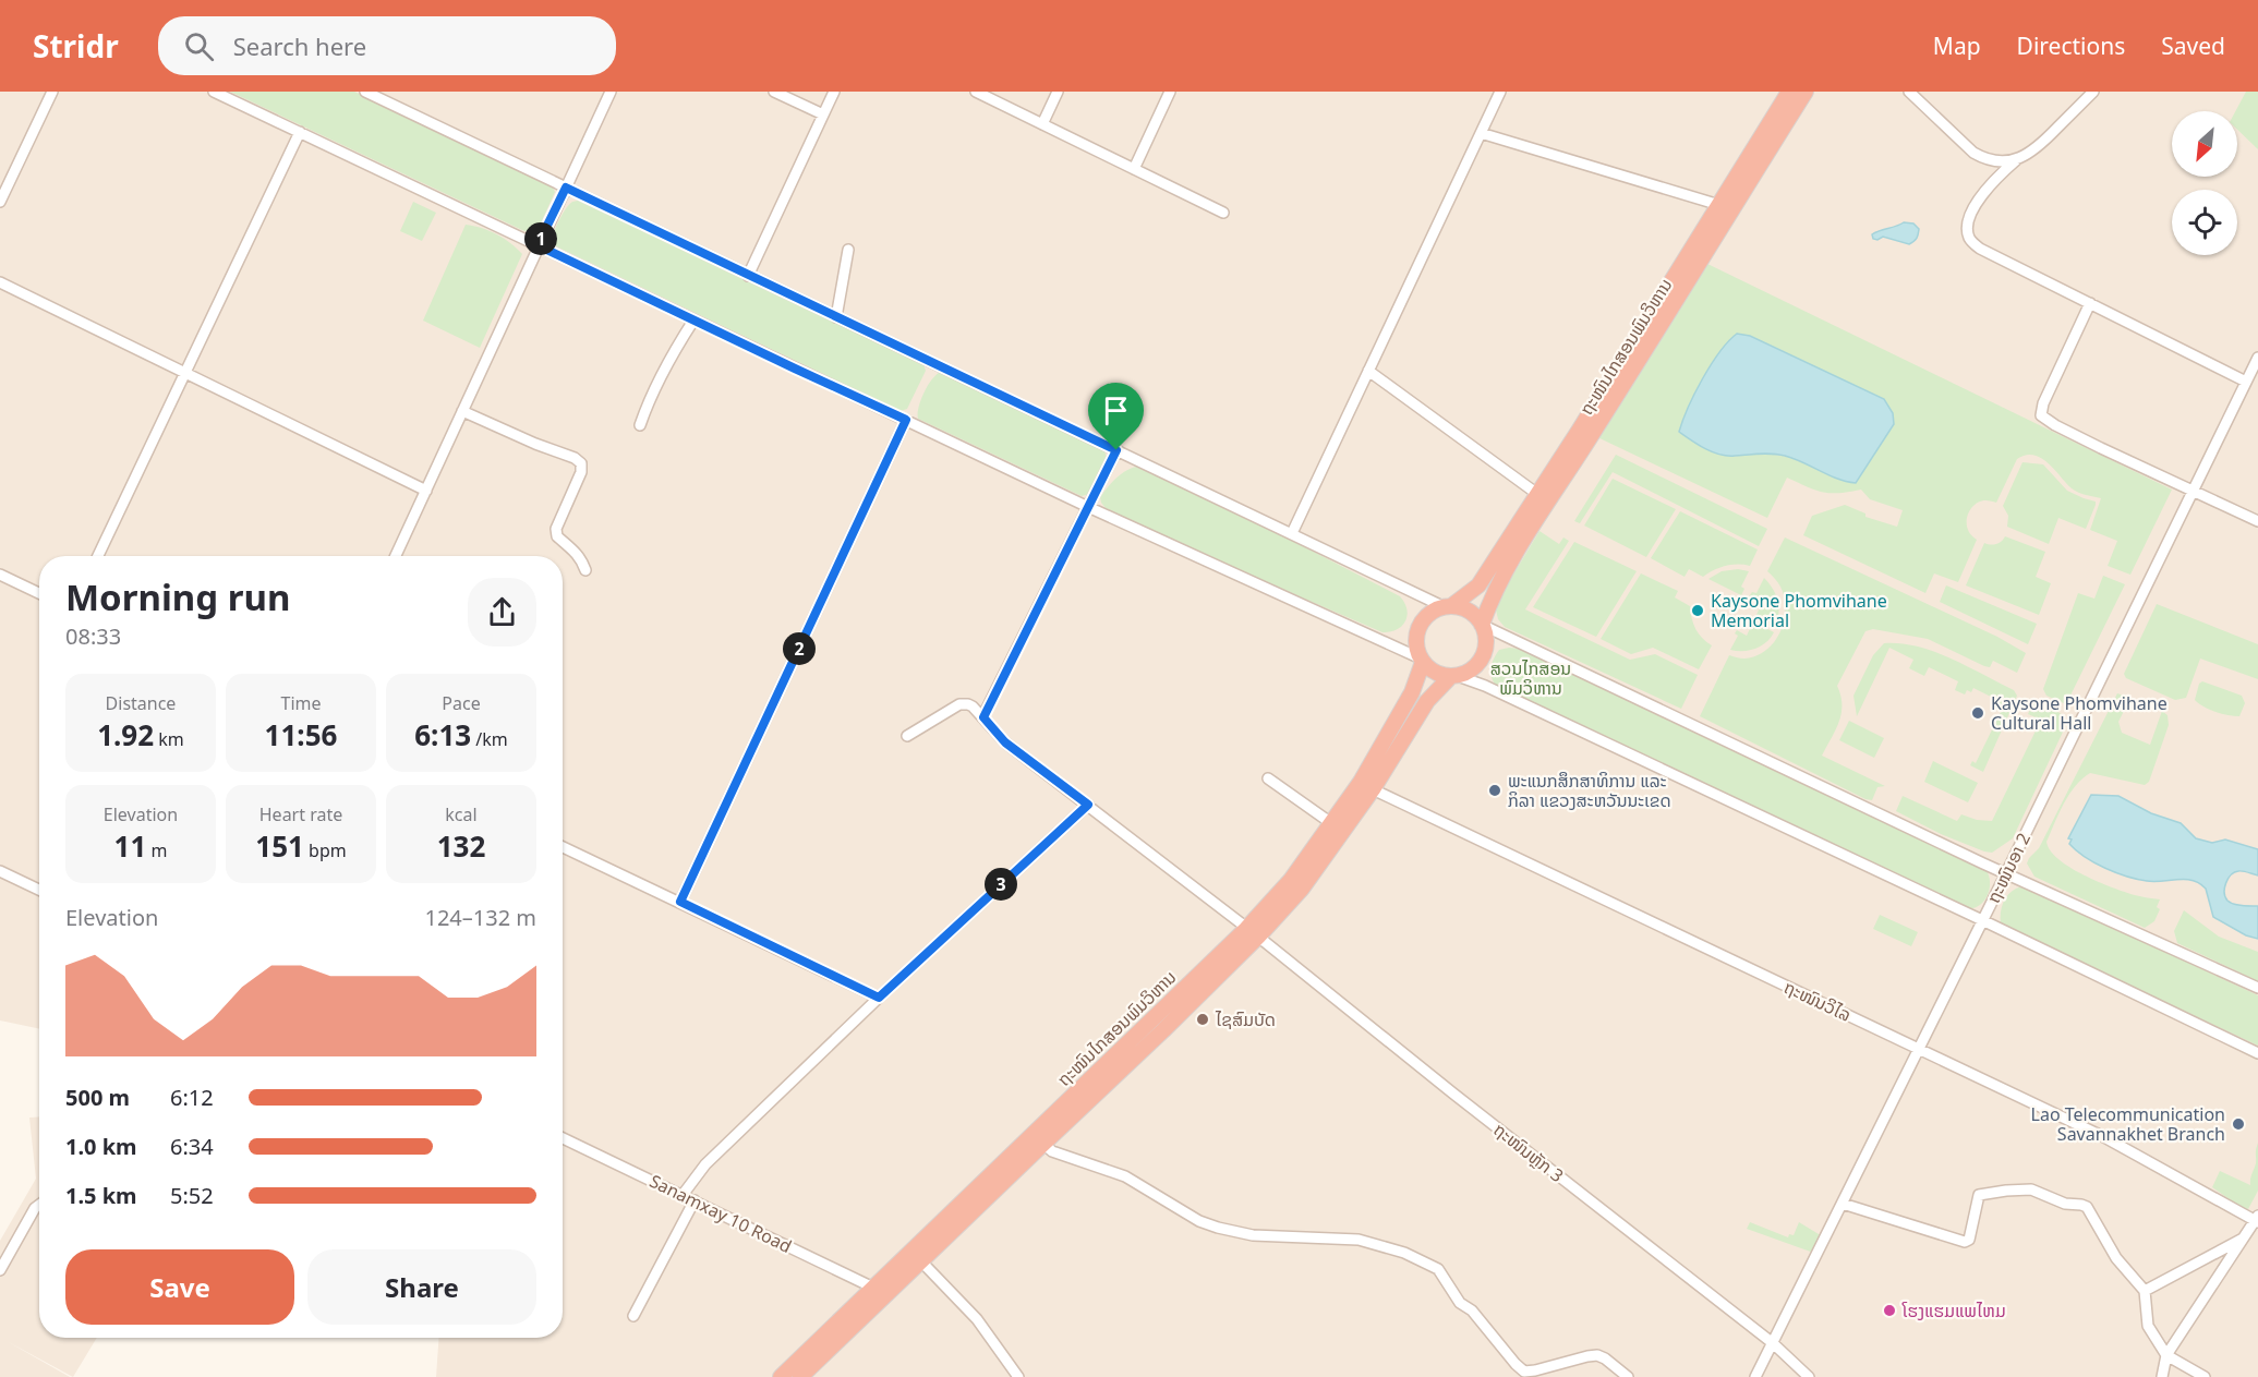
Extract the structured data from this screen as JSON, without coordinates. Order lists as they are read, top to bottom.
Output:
{
  "streets": {
    "highway": ["ຖະໜົນໄກສອນພົມວິຫານ"],
    "street": [
      "ຖະໜົນອາ 2",
      "ຖະໜົນວິໄລ",
      "ຖະໜົນຫຼັກ 3",
      "Sanamxay 10 Road"
    ]
  },
  "crossings": [
    ["ຖະໜົນໄກສອນພົມວິຫານ", "ຖະໜົນວິໄລ"],
    ["ຖະໜົນໄກສອນພົມວິຫານ", "ຖະໜົນຫຼັກ 3"],
    ["ຖະໜົນໄກສອນພົມວິຫານ", "Sanamxay 10 Road"],
    ["ຖະໜົນອາ 2", "ຖະໜົນວິໄລ"],
    ["ຖະໜົນອາ 2", "ຖະໜົນຫຼັກ 3"]
  ],
  "parks": ["ສວນໄກສອນ ພົມວິຫານ"],
  "places": [
    "Kaysone Phomvihane Memorial",
    "Kaysone Phomvihane Cultural Hall",
    "ພະແນກສຶກສາທິການ ແລະ ກິລາ ແຂວງສະຫວັນນະເຂດ",
    "ໄຊສົມບັດ",
    "Lao Telecommunication Savannakhet Branch",
    "ໂຮງແຮມແພໄຫມ"
  ],
  "north": "bottom left",
  "page": {
    "header": "Stridr",
    "search": "Search here",
    "nav": ["Map", "Directions", "Saved"],
    "pins": ["1", "2", "3"],
    "heading": ["Morning run", "08:33"],
    "stats": [
      ["Distance", "1.92 km"],
      ["Time", "11:56"],
      ["Pace", "6:13 /km"],
      ["Elevation", "11 m"],
      ["Heart rate", "151 bpm"],
      ["kcal", "132"]
    ],
    "chart": ["Elevation", "124–132 m"],
    "list": [
      {
        "name": "500 m",
        "note": "6:12"
      },
      {
        "name": "1.0 km",
        "note": "6:34"
      },
      {
        "name": "1.5 km",
        "note": "5:52"
      }
    ],
    "buttons": ["Save", "Share"]
  }
}
